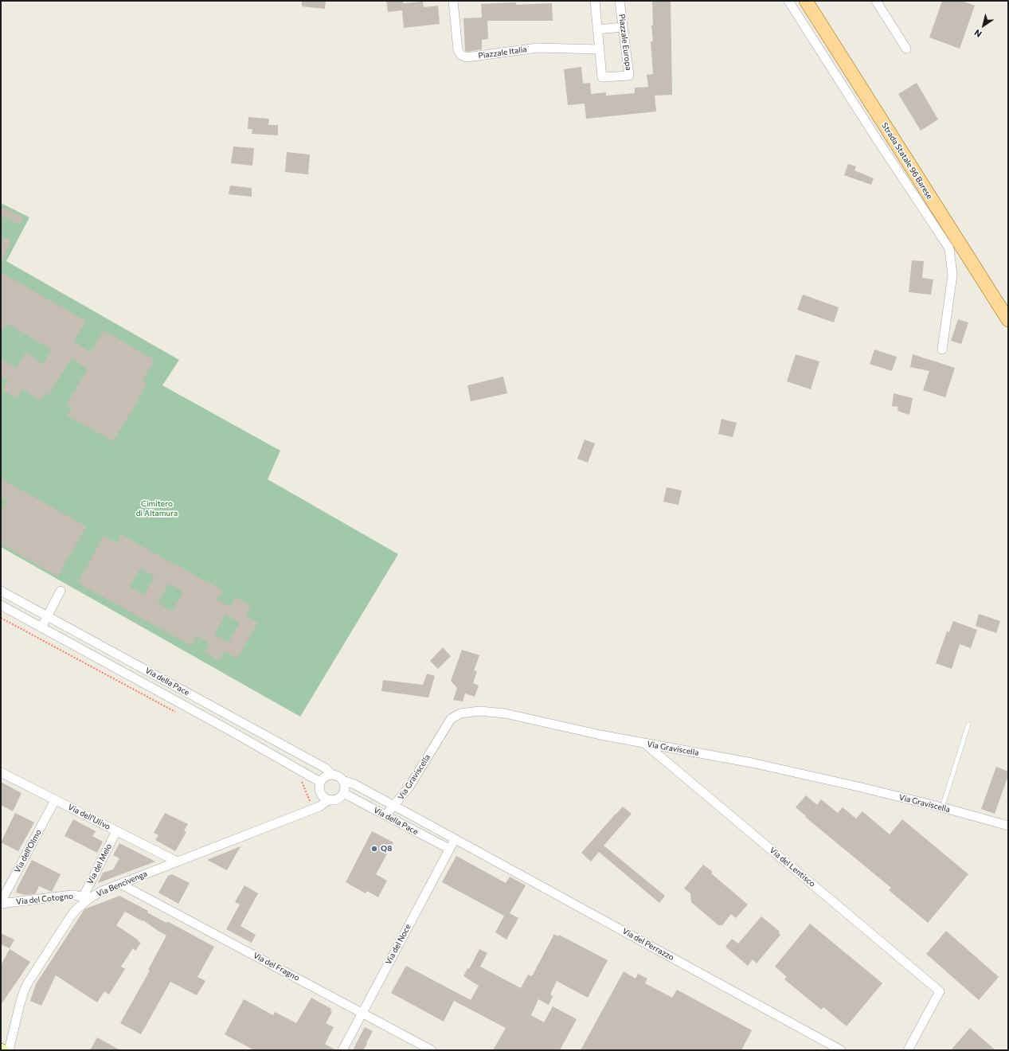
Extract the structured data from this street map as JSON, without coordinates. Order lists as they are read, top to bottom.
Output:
{
  "streets": {
    "main road": ["Strada Statale 96 Barese"],
    "street": [
      "Piazzale Europa",
      "Piazzale Italia",
      "Via della Pace",
      "Via Graviscella",
      "Via dell'Ulivo",
      "Via dell'Olmo",
      "Via del Melo",
      "Via del Lentisco",
      "Via Bencivenga",
      "Via del Cotogno",
      "Via del Noce",
      "Via del Perrazzo",
      "Via del Fragno"
    ]
  },
  "crossings": [
    ["Piazzale Europa", "Piazzale Italia"],
    ["Via della Pace", "Via Graviscella"],
    ["Via della Pace", "Via del Noce"],
    ["Via della Pace", "Via del Perrazzo"],
    ["Via Graviscella", "Via del Lentisco"],
    ["Via dell'Ulivo", "Via dell'Olmo"],
    ["Via dell'Ulivo", "Via del Melo"],
    ["Via dell'Ulivo", "Via Bencivenga"],
    ["Via dell'Olmo", "Via del Cotogno"],
    ["Via del Melo", "Via Bencivenga"],
    ["Via del Melo", "Via del Cotogno"],
    ["Via Bencivenga", "Via del Cotogno"],
    ["Via Bencivenga", "Via del Fragno"],
    ["Via del Noce", "Via del Perrazzo"],
    ["Via del Noce", "Via del Fragno"]
  ],
  "parks": ["Cimitero di Altamura"],
  "places": ["Q8"],
  "north": "bottom left"
}
